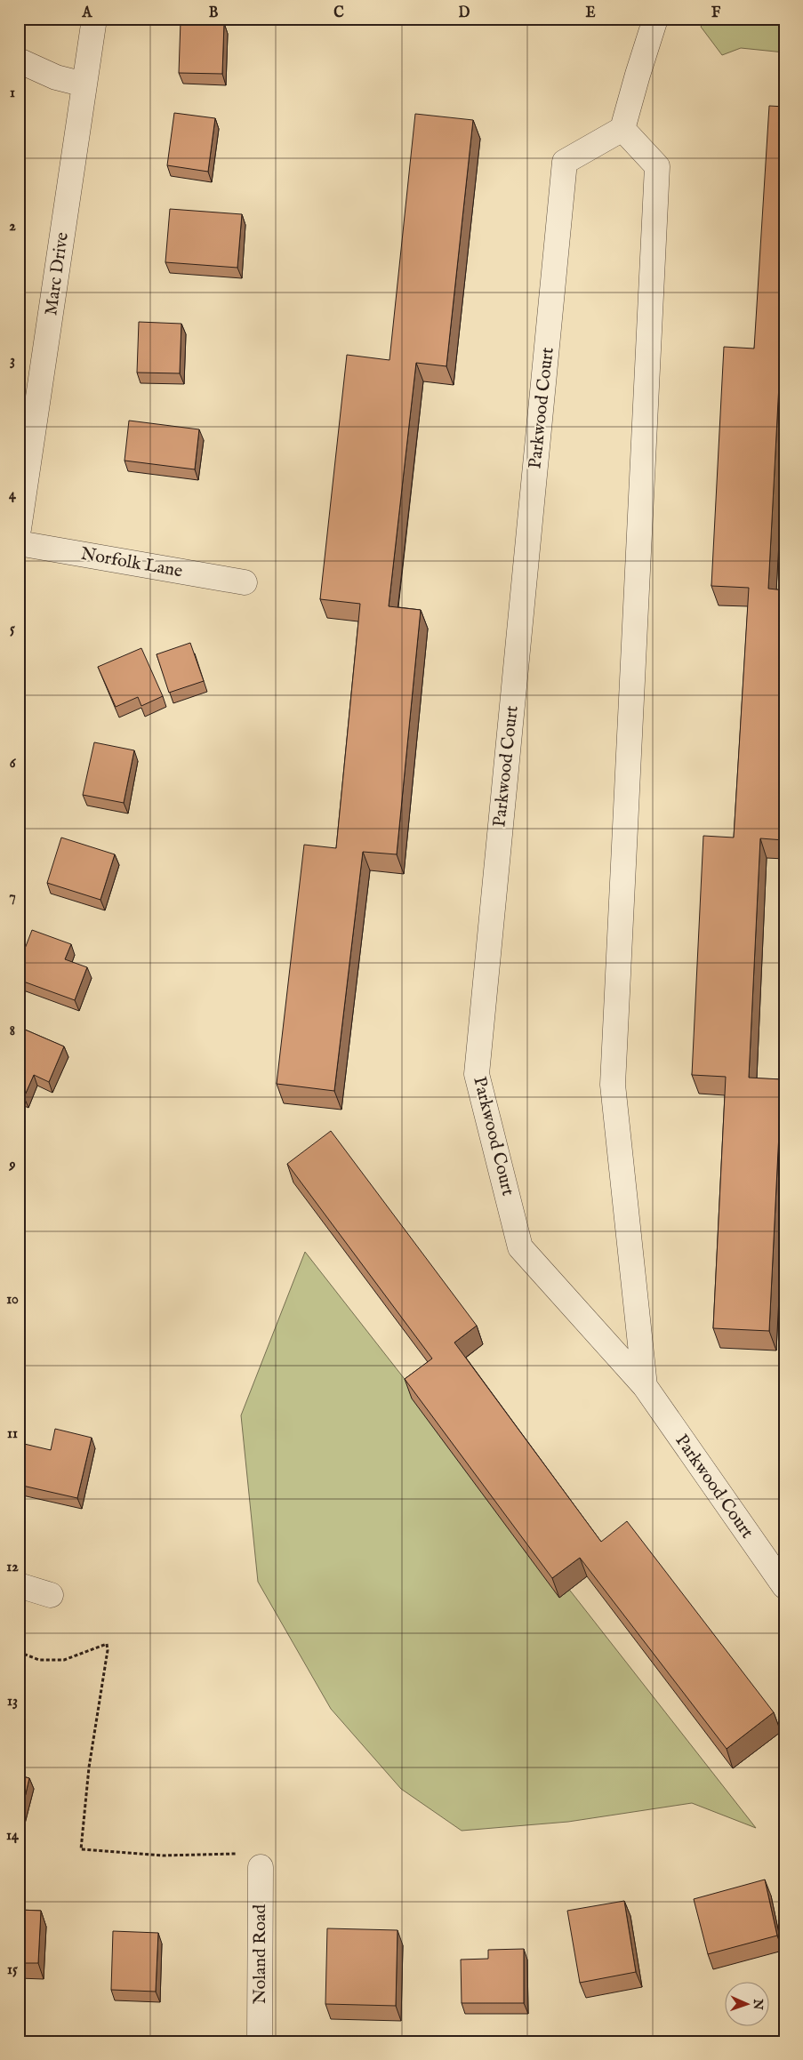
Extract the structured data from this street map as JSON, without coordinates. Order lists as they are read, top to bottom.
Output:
{
  "streets": {
    "street": [
      "Marc Drive",
      "Parkwood Court",
      "Norfolk Lane",
      "Noland Road"
    ]
  },
  "north": "right",
  "grid": {
    "columns": [
      "A",
      "B",
      "C",
      "D",
      "E",
      "F"
    ],
    "rows": [
      "1",
      "2",
      "3",
      "4",
      "5",
      "6",
      "7",
      "8",
      "9",
      "10",
      "11",
      "12",
      "13",
      "14",
      "15"
    ]
  }
}
